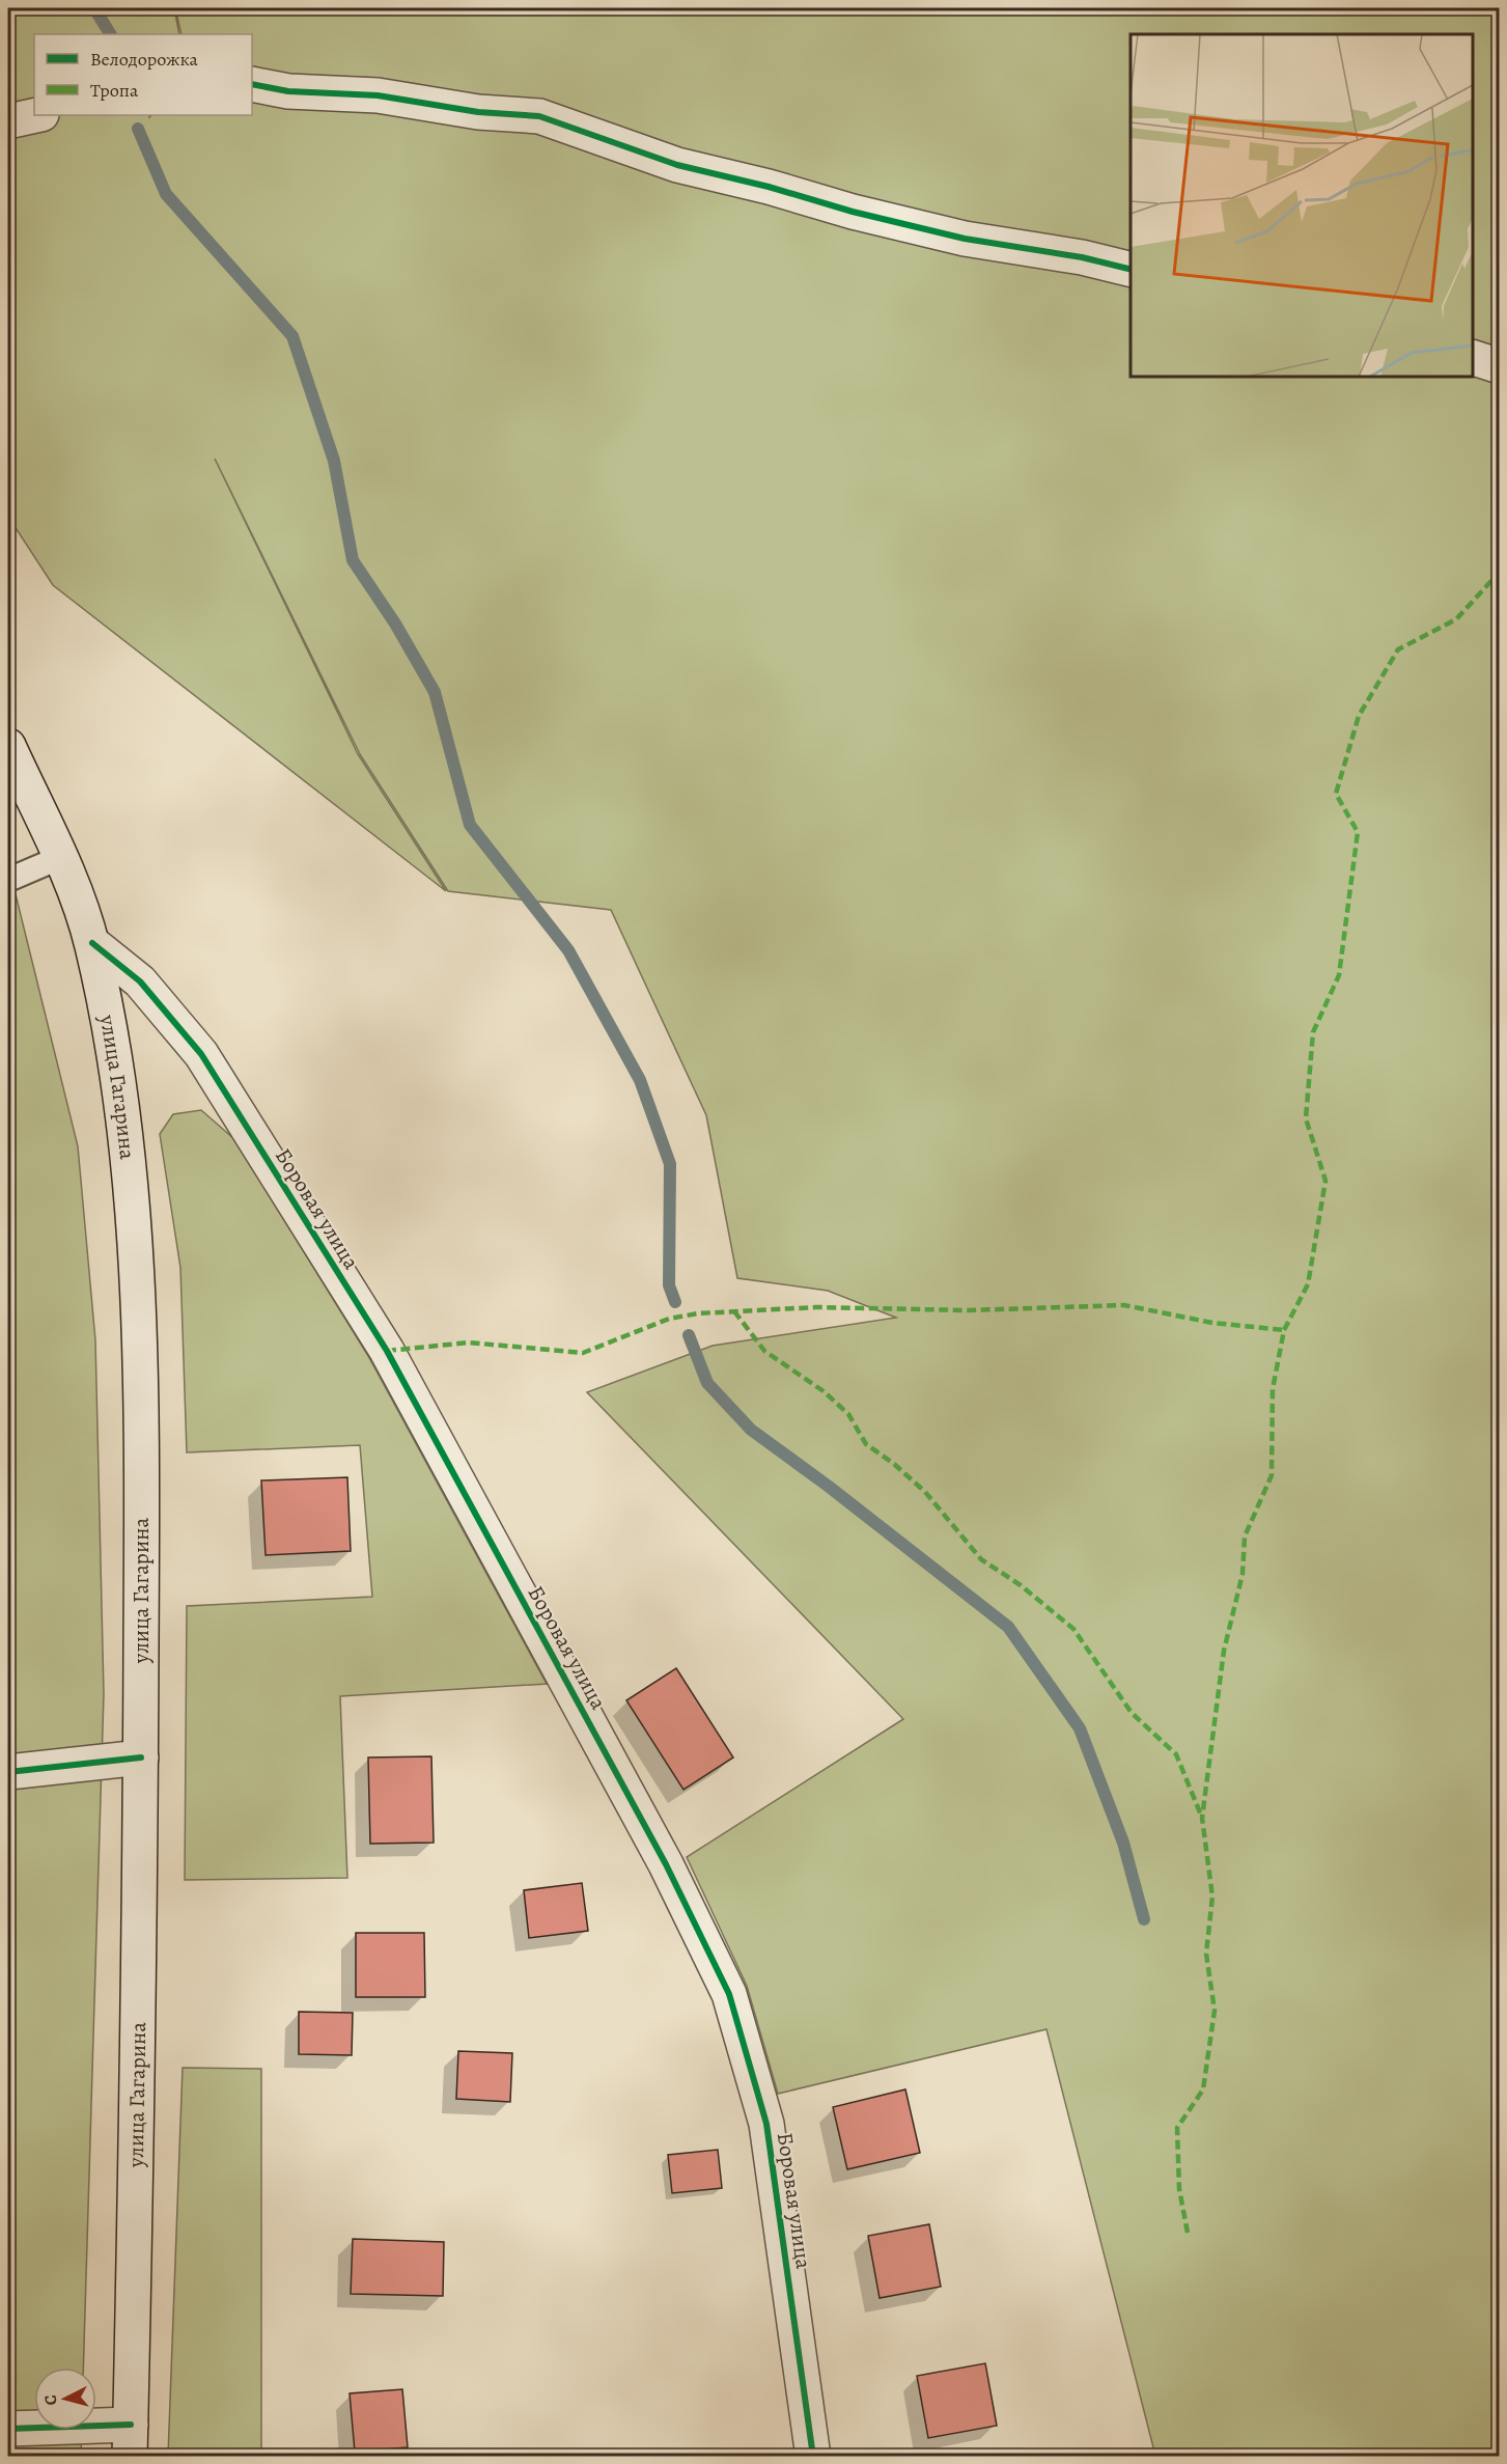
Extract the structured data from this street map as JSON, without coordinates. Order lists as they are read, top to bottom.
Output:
{
  "streets": {
    "street": ["улица Гагарина", "Боровая улица"]
  },
  "crossings": [
    ["улица Гагарина", "Боровая улица"]
  ],
  "legend": ["Велодорожка", "Тропа"],
  "north": "left"
}
